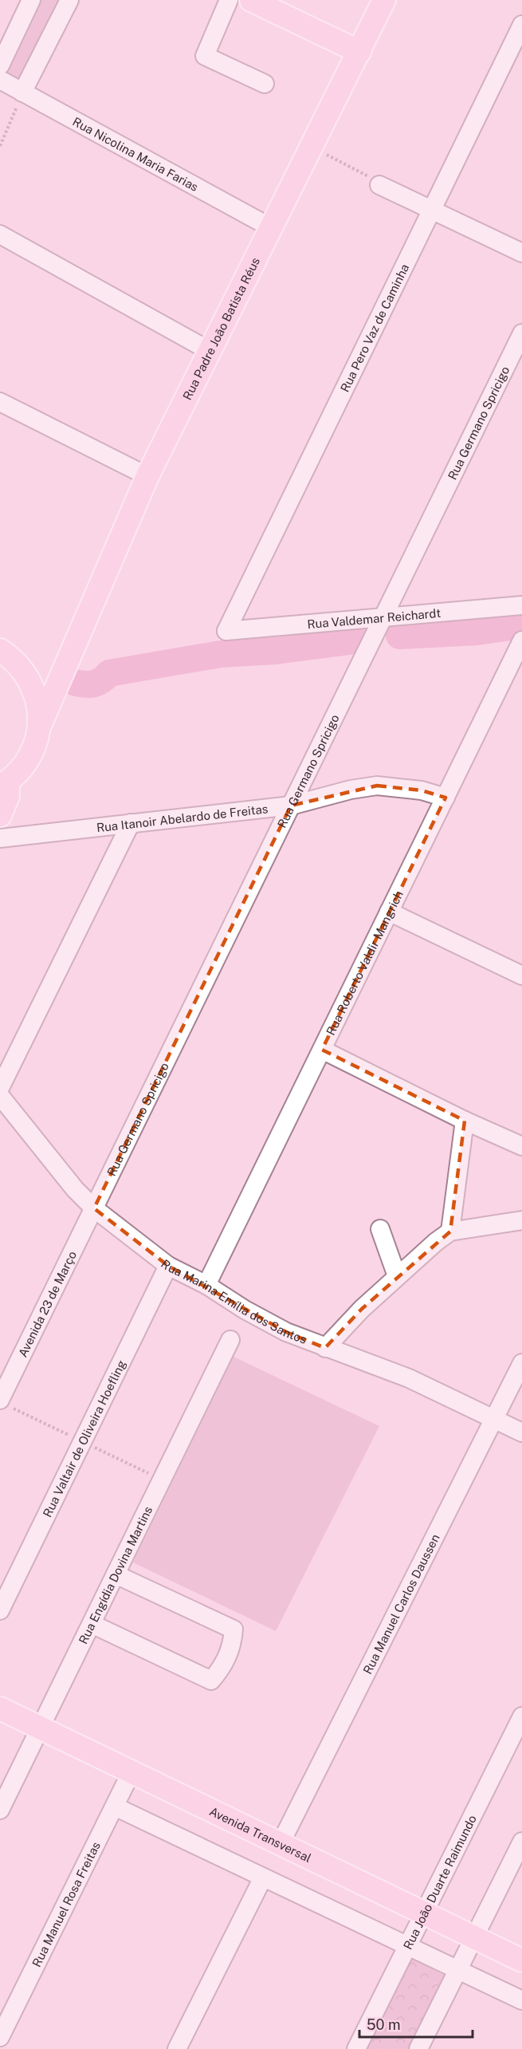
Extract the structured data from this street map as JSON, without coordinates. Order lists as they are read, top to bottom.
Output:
{
  "streets": {
    "main road": ["Rua Padre João Batista Réus", "Avenida Transversal"],
    "street": [
      "Rua Nicolina Maria Farias",
      "Rua Pero Vaz de Caminha",
      "Rua Germano Spricigo",
      "Rua Valdemar Reichardt",
      "Rua Itanoir Abelardo de Freitas",
      "Rua Roberto Valdir Mangrich",
      "Rua Marina Emília dos Santos",
      "Avenida 23 de Março",
      "Rua Valtair de Oliveira Hoefling",
      "Rua Engídia Dovina Martins",
      "Rua Manuel Carlos Daussen",
      "Rua João Duarte Raimundo",
      "Rua Manuel Rosa Freitas"
    ]
  },
  "crossings": [
    ["Rua Nicolina Maria Farias", "Rua Padre João Batista Réus"],
    ["Rua Pero Vaz de Caminha", "Rua Valdemar Reichardt"],
    ["Rua Germano Spricigo", "Rua Valdemar Reichardt"],
    ["Rua Germano Spricigo", "Rua Itanoir Abelardo de Freitas"],
    ["Rua Germano Spricigo", "Rua Marina Emília dos Santos"],
    ["Rua Germano Spricigo", "Avenida 23 de Março"],
    ["Rua Itanoir Abelardo de Freitas", "Rua Roberto Valdir Mangrich"],
    ["Rua Roberto Valdir Mangrich", "Rua Marina Emília dos Santos"],
    ["Rua Marina Emília dos Santos", "Avenida 23 de Março"],
    ["Rua Marina Emília dos Santos", "Rua Valtair de Oliveira Hoefling"],
    ["Rua Marina Emília dos Santos", "Rua Manuel Carlos Daussen"],
    ["Rua Engídia Dovina Martins", "Avenida Transversal"],
    ["Rua Manuel Carlos Daussen", "Avenida Transversal"],
    ["Avenida Transversal", "Rua João Duarte Raimundo"],
    ["Avenida Transversal", "Rua Manuel Rosa Freitas"]
  ],
  "scale_bar": "50 m"
}
